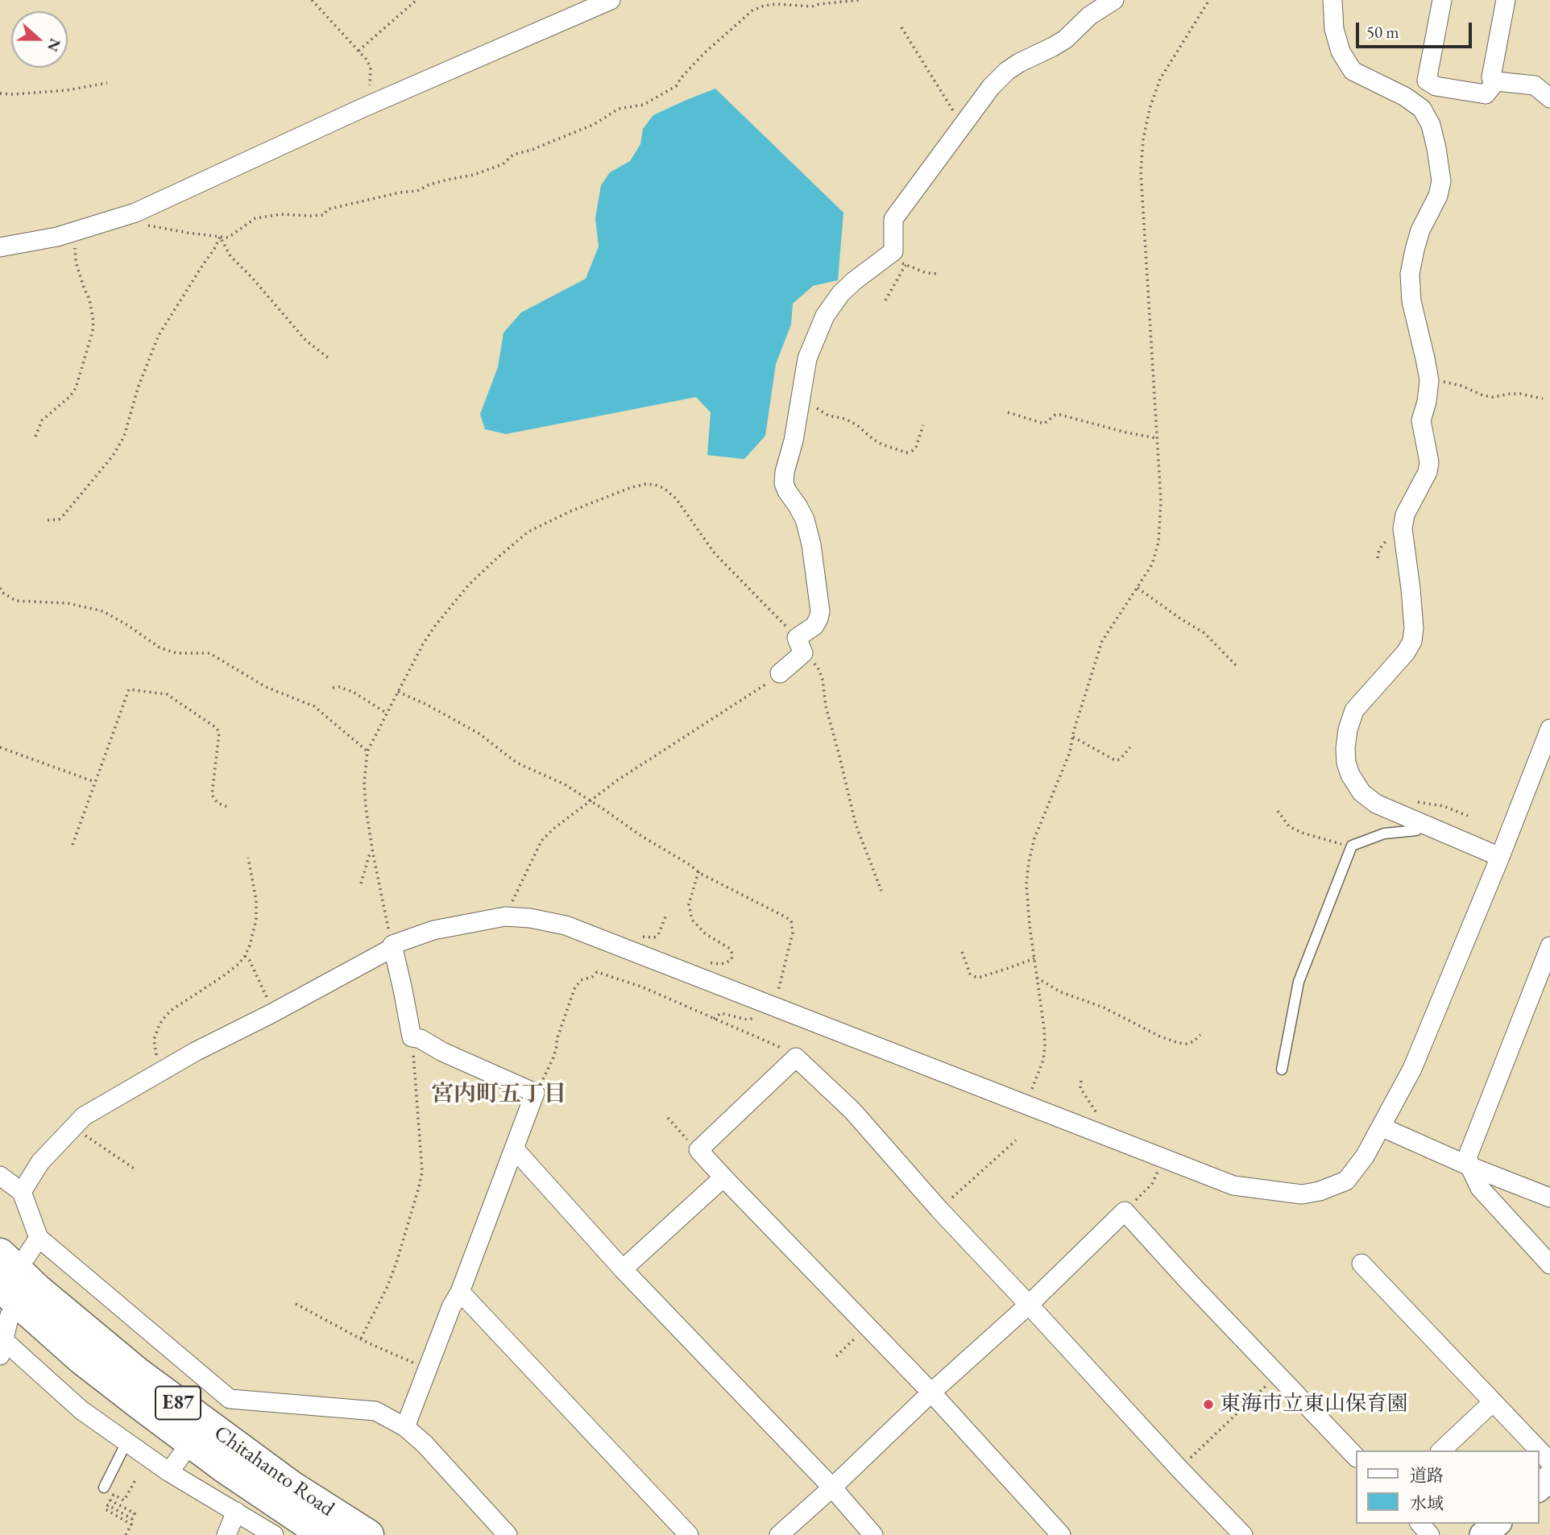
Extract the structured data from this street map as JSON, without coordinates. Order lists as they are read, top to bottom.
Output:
{
  "streets": {
    "highway": ["E87", "Chitahanto Road"]
  },
  "districts": ["宮内町五丁目"],
  "places": ["東海市立東山保育園"],
  "legend": ["道路", "水域"],
  "scale_bar": "50 m",
  "north": "right"
}
